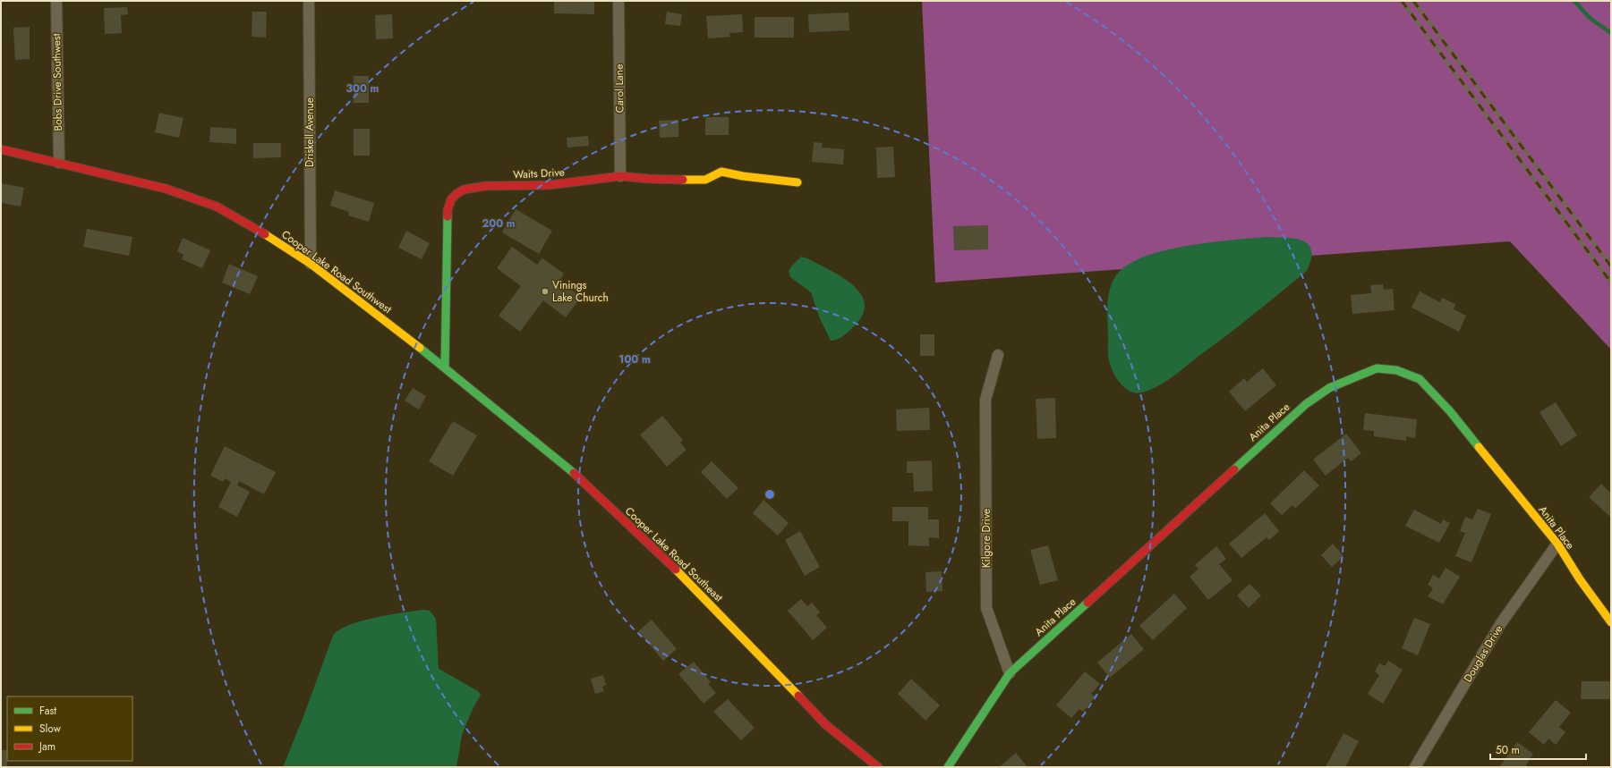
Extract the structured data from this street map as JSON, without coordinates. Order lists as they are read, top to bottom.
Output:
{
  "streets": {
    "street": [
      "Bobs Drive Southwest",
      "Carol Lane",
      "Driskell Avenue",
      "Waits Drive",
      "Cooper Lake Road Southwest",
      "Anita Place",
      "Kilgore Drive",
      "Cooper Lake Road Southeast",
      "Douglas Drive"
    ]
  },
  "crossings": [
    ["Bobs Drive Southwest", "Cooper Lake Road Southwest"],
    ["Carol Lane", "Waits Drive"],
    ["Driskell Avenue", "Cooper Lake Road Southwest"],
    ["Waits Drive", "Cooper Lake Road Southwest"],
    ["Waits Drive", "Cooper Lake Road Southeast"],
    ["Cooper Lake Road Southwest", "Cooper Lake Road Southeast"],
    ["Anita Place", "Kilgore Drive"],
    ["Anita Place", "Douglas Drive"]
  ],
  "places": ["Vinings Lake Church"],
  "legend": ["Fast", "Slow", "Jam"],
  "scale_bar": "50 m",
  "rings": ["300 m", "200 m", "100 m"]
}
